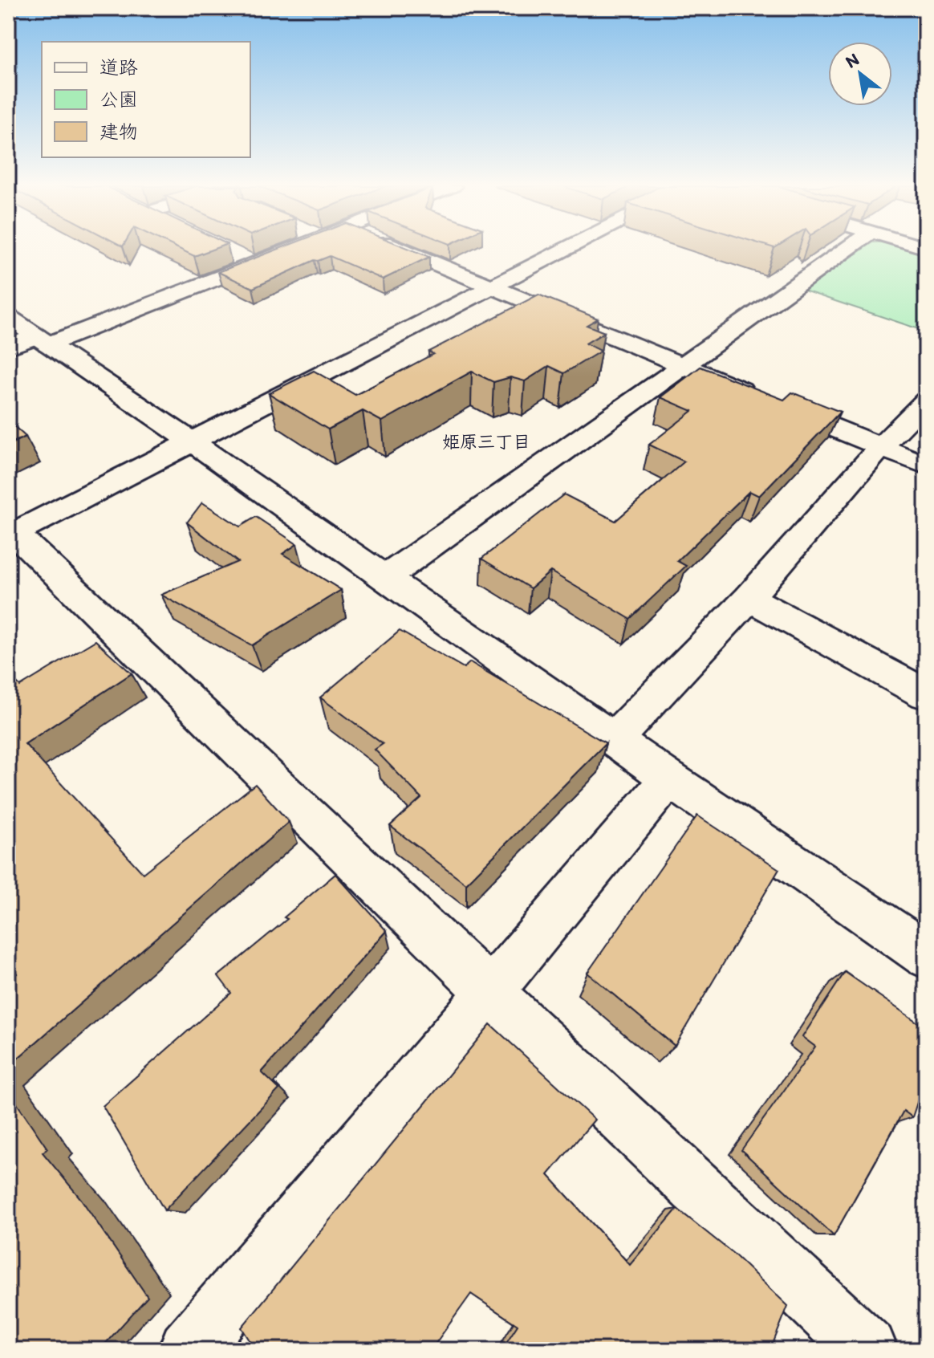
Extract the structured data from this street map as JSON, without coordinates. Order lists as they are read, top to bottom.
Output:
{
  "districts": ["姫原三丁目"],
  "legend": ["道路", "公園", "建物"],
  "north": "top left"
}
